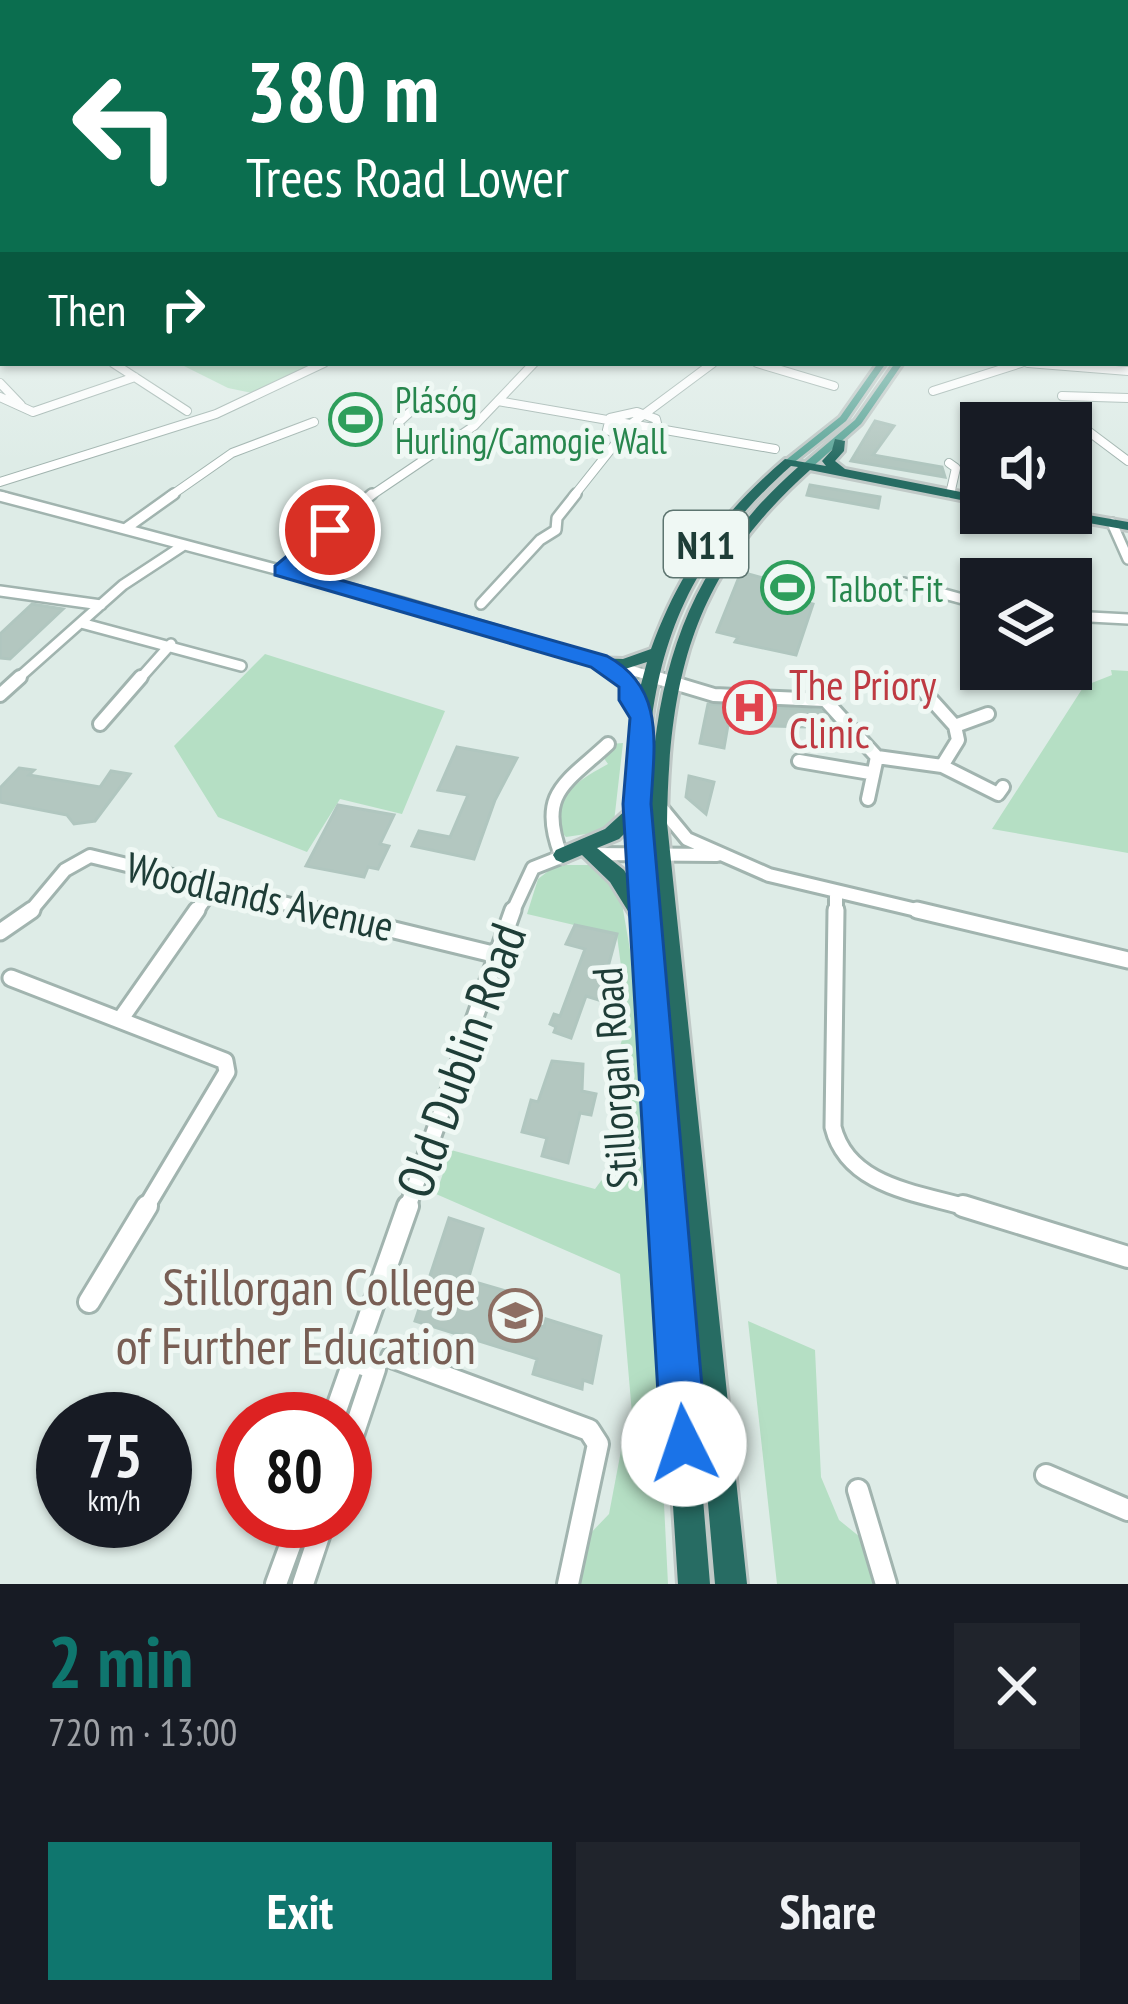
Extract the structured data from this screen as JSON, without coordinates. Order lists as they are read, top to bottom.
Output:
{
  "streets": {
    "highway": ["N11", "Stillorgan Road"],
    "street": ["Woodlands Avenue", "Old Dublin Road"]
  },
  "crossings": [
    ["N11", "Stillorgan Road"],
    ["Woodlands Avenue", "Old Dublin Road"]
  ],
  "places": {
    "sports": ["Plásóg Hurling/Camogie Wall", "Talbot Fit"],
    "hospital": ["The Priory Clinic"],
    "school or university": ["Stillorgan College of Further Education"]
  },
  "page": {
    "turn": ["380 m", "Trees Road Lower"],
    "then": "Then",
    "speed": "75 km/h",
    "limit": "80",
    "heading": ["2 min", "720 m · 13:00"],
    "buttons": ["Exit", "Share"]
  }
}
